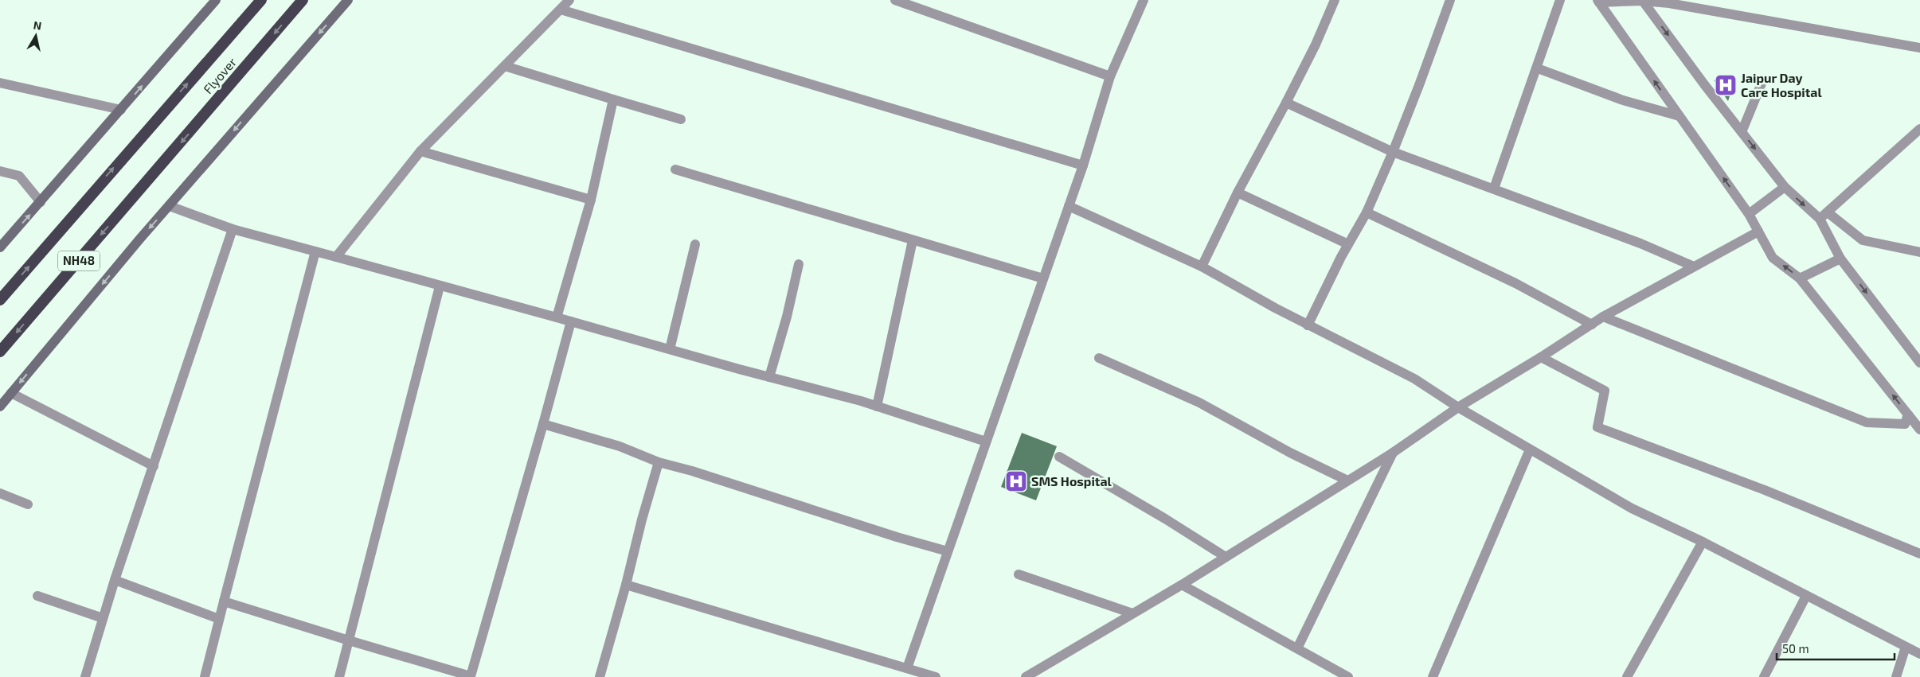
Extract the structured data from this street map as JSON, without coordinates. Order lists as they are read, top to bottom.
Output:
{
  "streets": {
    "highway": ["Flyover", "NH48"]
  },
  "places": {
    "hospital": ["Jaipur Day Care Hospital", "SMS Hospital"]
  },
  "scale_bar": "50 m",
  "north": "top"
}
